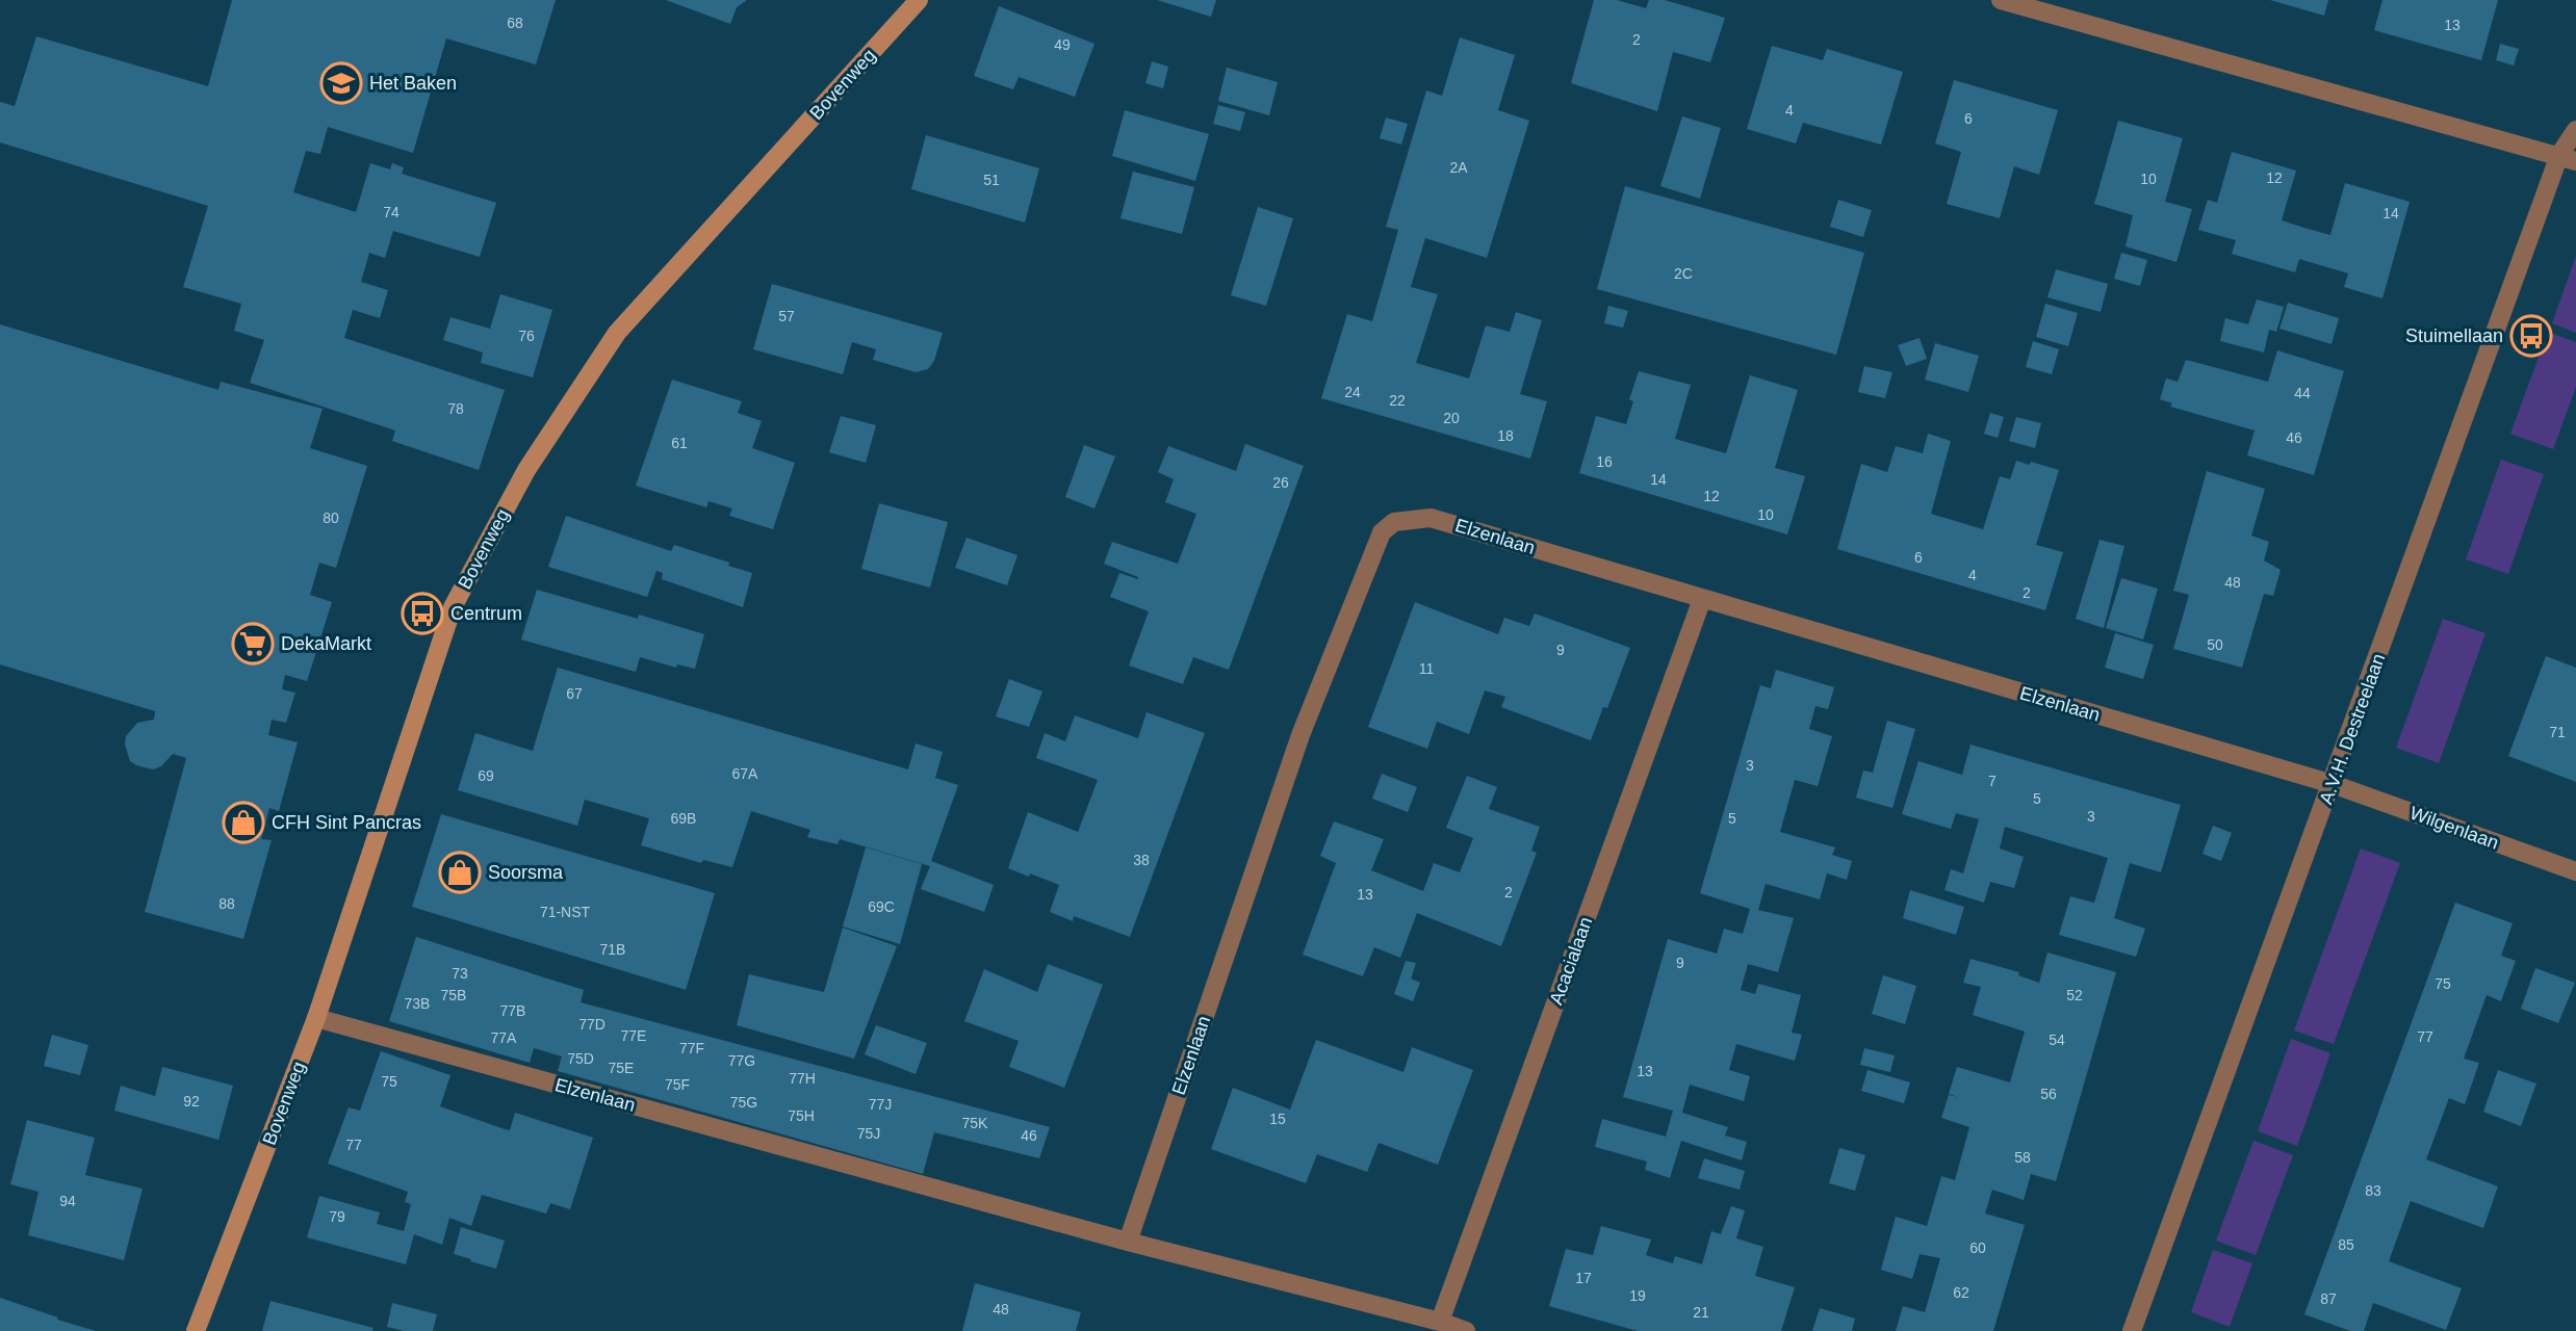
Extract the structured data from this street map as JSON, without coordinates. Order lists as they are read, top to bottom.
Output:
{
  "streets": {
    "street": [
      "Bovenweg",
      "Elzenlaan",
      "A.V.H. Destreelaan",
      "Wilgenlaan",
      "Acacialaan"
    ]
  },
  "crossings": [
    ["Bovenweg", "Elzenlaan"],
    ["Elzenlaan", "A.V.H. Destreelaan"],
    ["Elzenlaan", "Wilgenlaan"],
    ["Elzenlaan", "Acacialaan"],
    ["A.V.H. Destreelaan", "Wilgenlaan"]
  ],
  "places": {
    "school or university": ["Het Baken"],
    "bus stop": ["Stuimellaan", "Centrum"],
    "supermarket": ["DekaMarkt"],
    "shop": ["CFH Sint Pancras", "Soorsma"]
  },
  "house_numbers": [
    "68",
    "13",
    "2",
    "49",
    "4",
    "6",
    "2A",
    "12",
    "10",
    "51",
    "74",
    "14",
    "2C",
    "57",
    "76",
    "24",
    "44",
    "22",
    "78",
    "20",
    "18",
    "46",
    "61",
    "16",
    "14",
    "26",
    "12",
    "10",
    "80",
    "6",
    "4",
    "48",
    "2",
    "50",
    "9",
    "11",
    "67",
    "71",
    "3",
    "67A",
    "69",
    "7",
    "5",
    "3",
    "69B",
    "5",
    "38",
    "2",
    "13",
    "88",
    "69C",
    "71-NST",
    "71B",
    "9",
    "73",
    "75",
    "75B",
    "52",
    "73B",
    "77B",
    "77D",
    "77E",
    "77",
    "77A",
    "54",
    "77F",
    "75D",
    "77G",
    "75E",
    "13",
    "77H",
    "75",
    "75F",
    "56",
    "92",
    "75G",
    "77J",
    "75H",
    "15",
    "75K",
    "75J",
    "46",
    "77",
    "58",
    "83",
    "94",
    "79",
    "85",
    "60",
    "17",
    "62",
    "19",
    "87",
    "48",
    "21"
  ]
}
